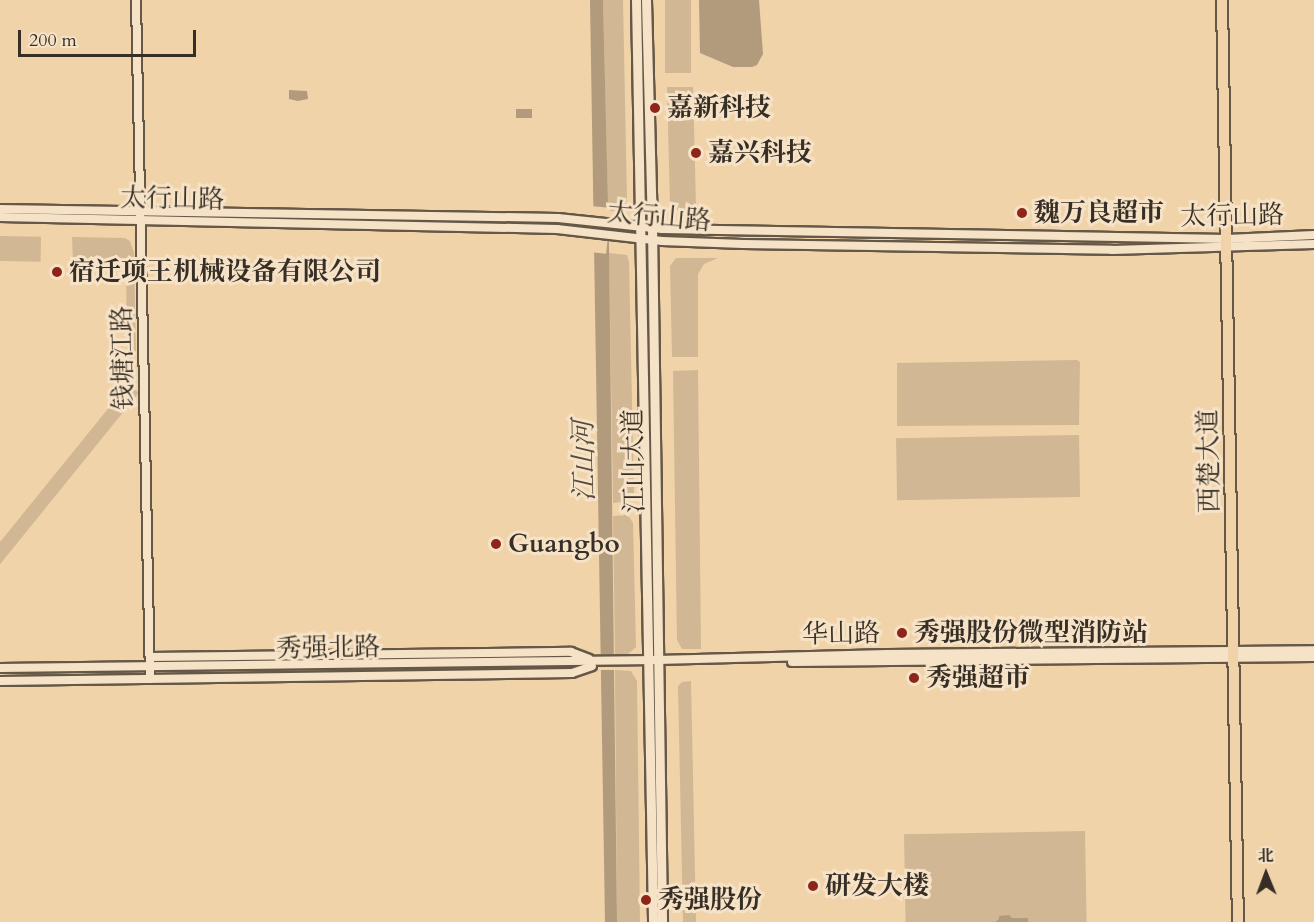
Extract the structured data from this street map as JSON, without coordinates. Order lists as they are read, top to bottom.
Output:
{
  "streets": {
    "main road": ["江山大道", "西楚大道"],
    "street": [
      "太行山路",
      "钱塘江路",
      "华山路",
      "秀强北路"
    ]
  },
  "crossings": [
    ["太行山路", "钱塘江路"],
    ["太行山路", "江山大道"],
    ["太行山路", "西楚大道"],
    ["钱塘江路", "秀强北路"],
    ["江山大道", "华山路"],
    ["江山大道", "秀强北路"],
    ["西楚大道", "华山路"],
    ["华山路", "秀强北路"]
  ],
  "water": ["江山河"],
  "places": [
    "嘉新科技",
    "嘉兴科技",
    "魏万良超市",
    "宿迁项王机械设备有限公司",
    "Guangbo",
    "秀强股份微型消防站",
    "秀强超市",
    "研发大楼",
    "秀强股份"
  ],
  "scale_bar": "200 m",
  "north": "top"
}
